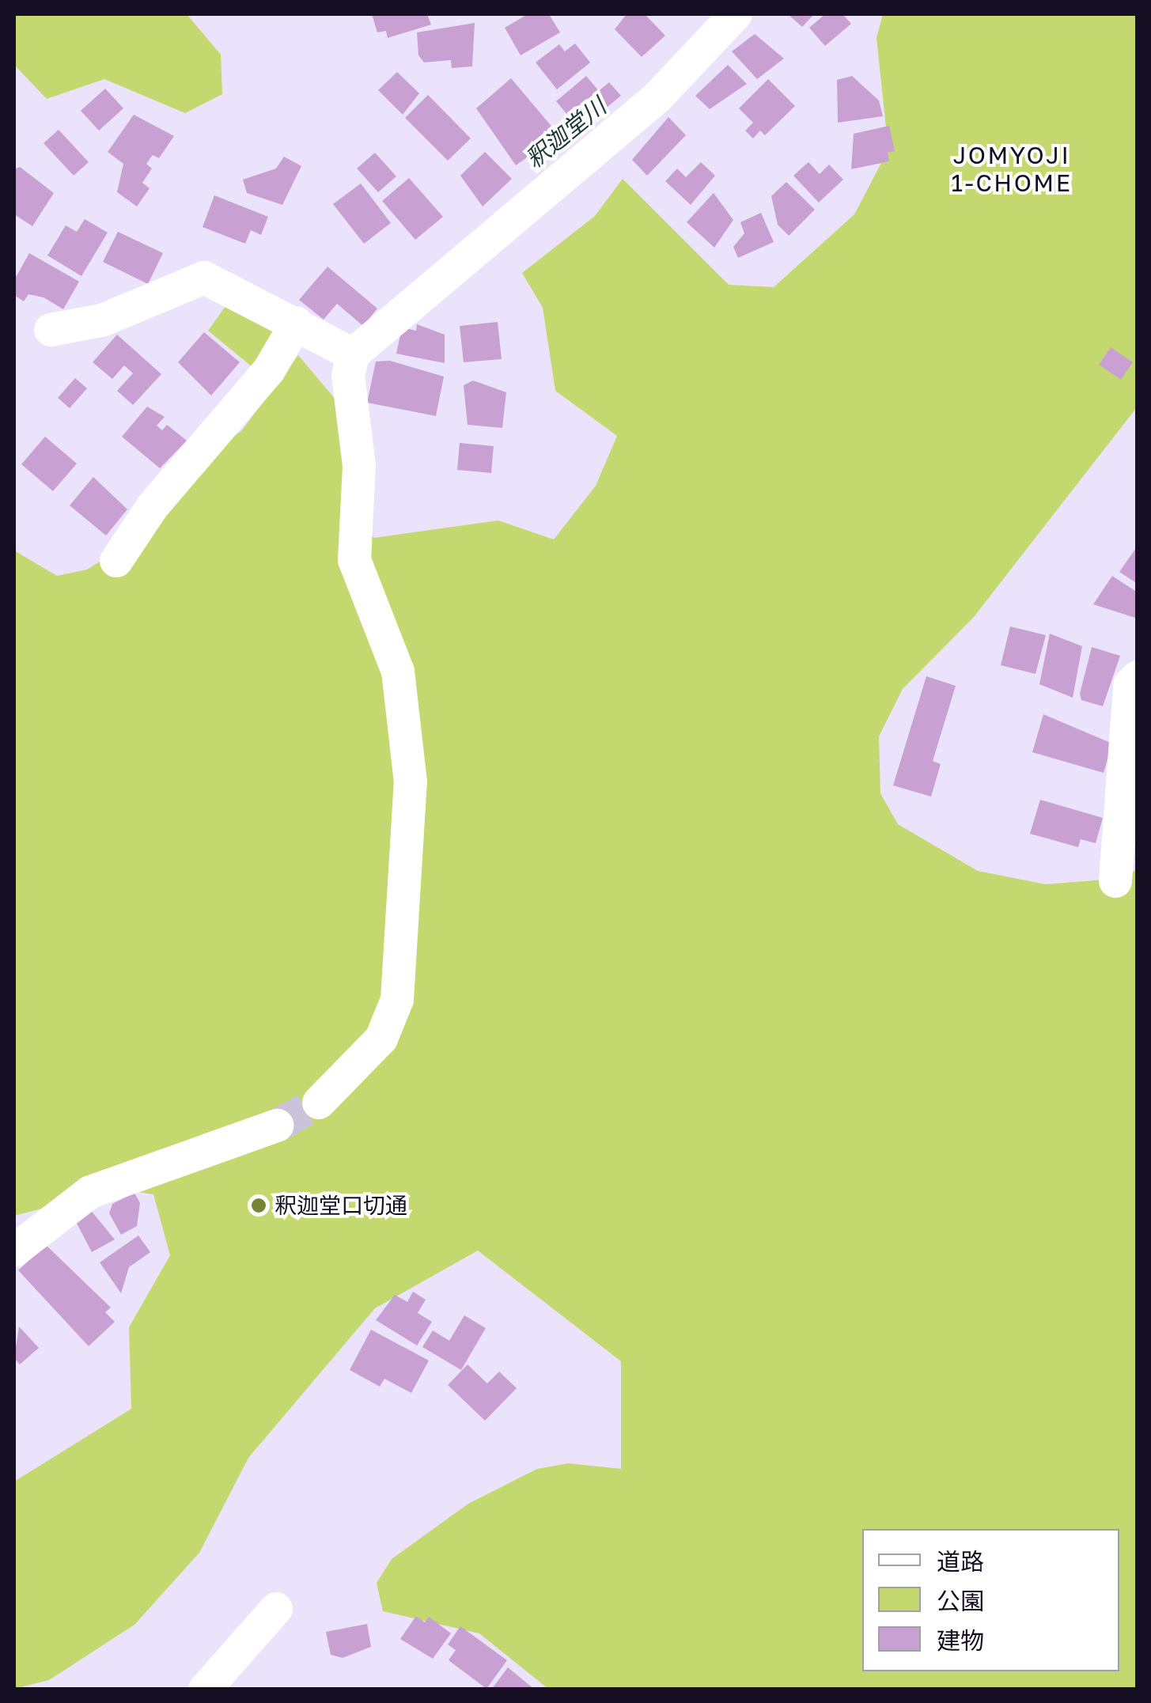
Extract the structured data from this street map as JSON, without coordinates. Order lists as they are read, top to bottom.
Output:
{
  "districts": ["JOMYOJI 1-CHOME"],
  "water": ["釈迦堂川"],
  "places": ["釈迦堂口切通"],
  "legend": ["道路", "公園", "建物"]
}
